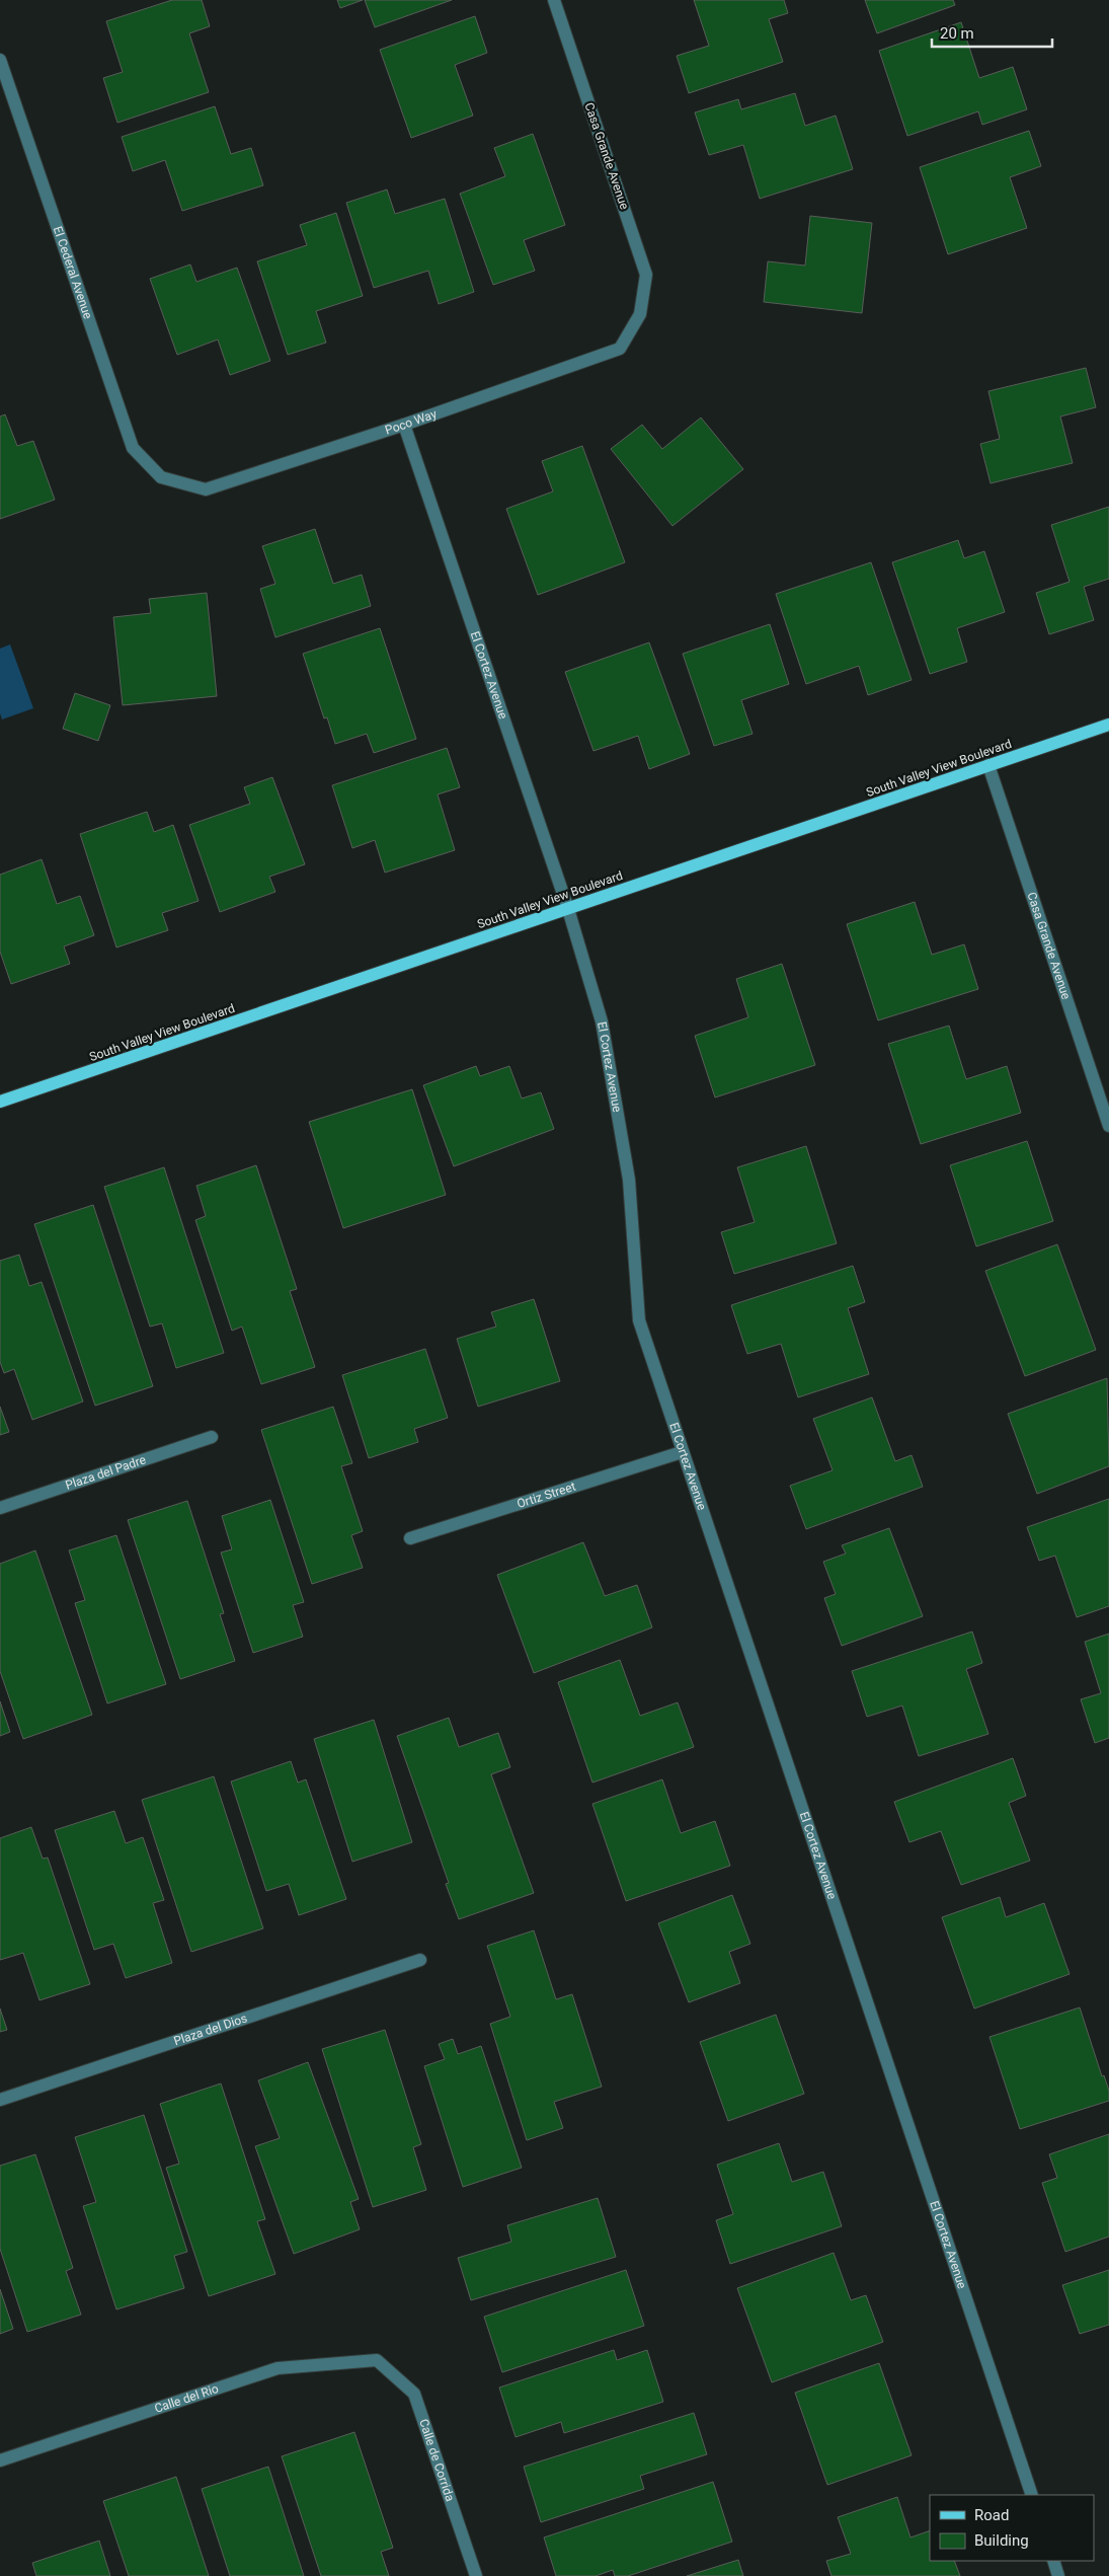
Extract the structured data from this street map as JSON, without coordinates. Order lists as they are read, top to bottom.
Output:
{
  "streets": {
    "main road": ["South Valley View Boulevard"],
    "street": [
      "Casa Grande Avenue",
      "El Cederal Avenue",
      "Poco Way",
      "El Cortez Avenue",
      "Plaza del Padre",
      "Ortiz Street",
      "Plaza del Dios",
      "Calle del Rio",
      "Calle de Corrida"
    ]
  },
  "crossings": [
    ["Casa Grande Avenue", "Poco Way"],
    ["Casa Grande Avenue", "South Valley View Boulevard"],
    ["El Cederal Avenue", "Poco Way"],
    ["Poco Way", "El Cortez Avenue"],
    ["El Cortez Avenue", "South Valley View Boulevard"],
    ["El Cortez Avenue", "Ortiz Street"],
    ["Calle del Rio", "Calle de Corrida"]
  ],
  "legend": ["Road", "Building"],
  "scale_bar": "20 m"
}
